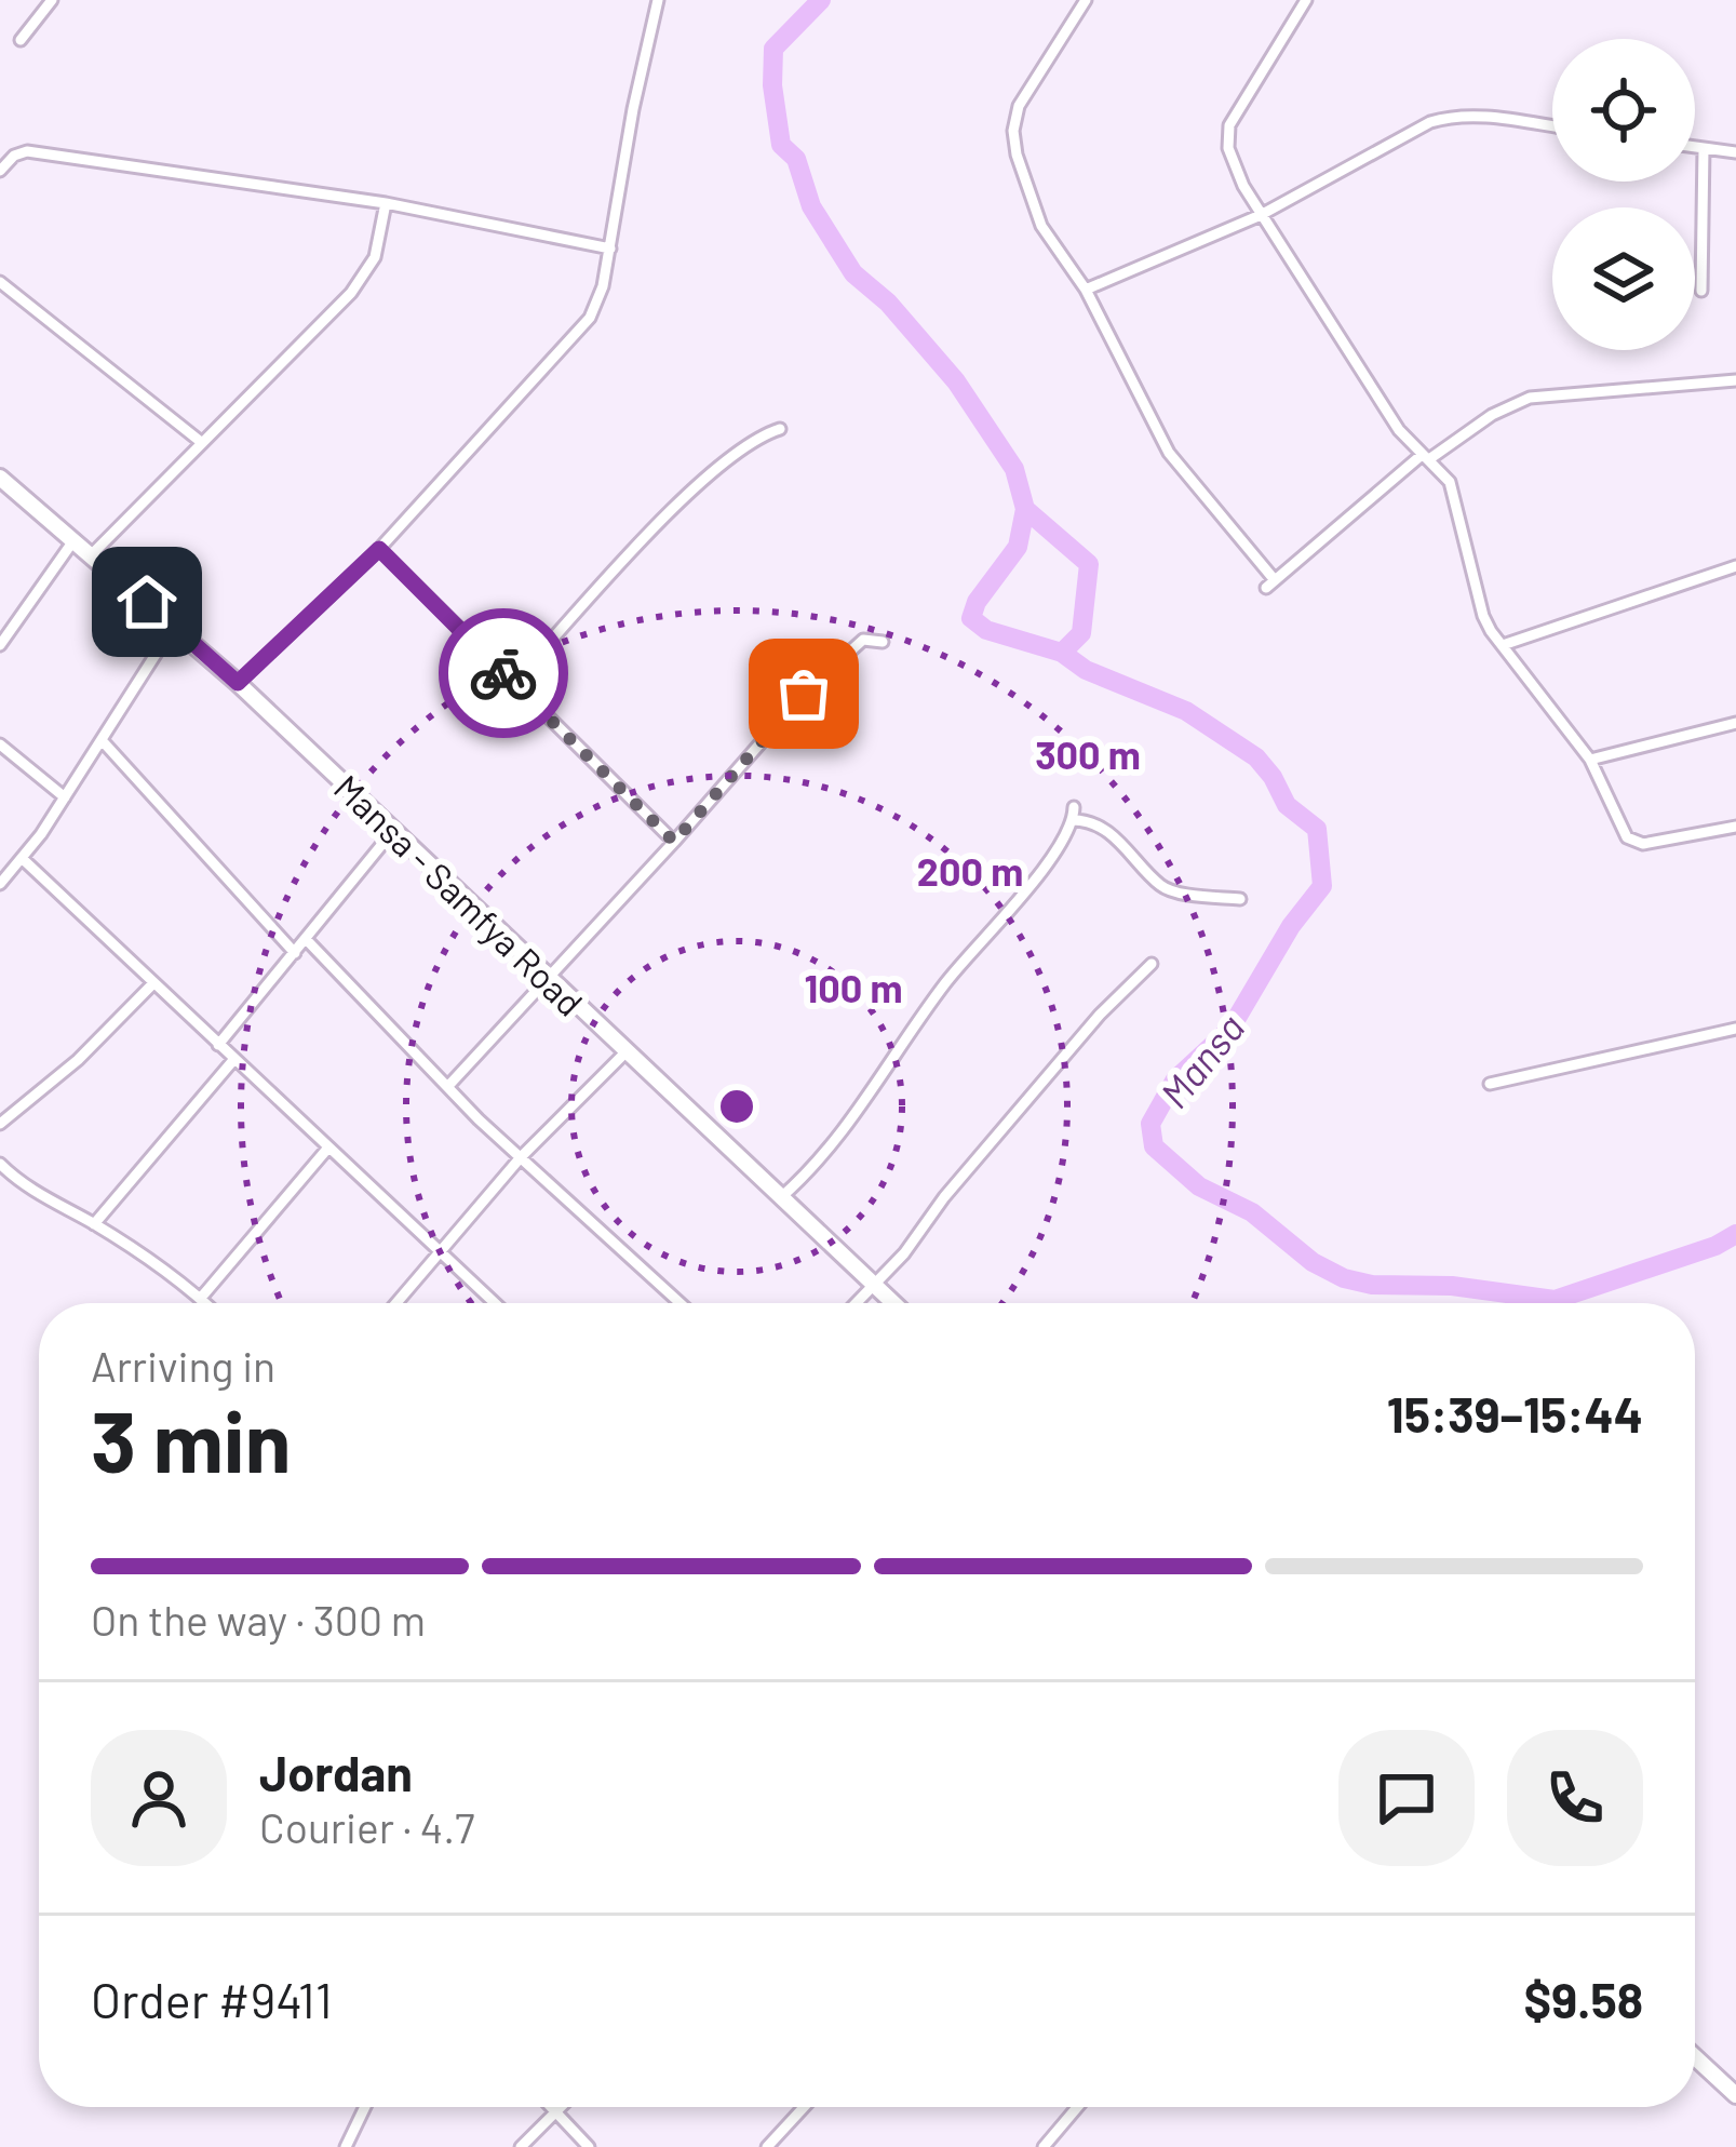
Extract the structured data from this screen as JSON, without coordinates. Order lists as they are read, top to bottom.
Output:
{
  "streets": {
    "main road": ["Mansa - Samfya Road"]
  },
  "water": ["Mansa"],
  "page": {
    "heading": ["3 min", "Arriving in", "15:39–15:44"],
    "panel": [
      "Jordan",
      "Courier · 4.7",
      "Order #9411",
      "$9.58"
    ],
    "bar": "On the way · 300 m"
  },
  "rings": ["300 m", "200 m", "100 m"]
}
